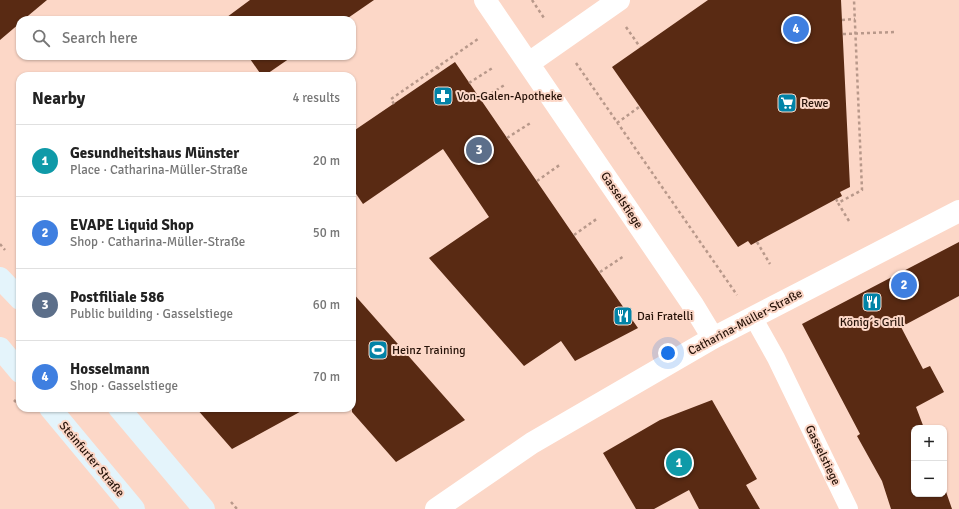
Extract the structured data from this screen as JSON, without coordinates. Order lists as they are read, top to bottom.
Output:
{
  "streets": {
    "main road": ["Steinfurter Straße"],
    "street": ["Gasselstiege", "Catharina-Müller-Straße"]
  },
  "crossings": [
    ["Gasselstiege", "Catharina-Müller-Straße"]
  ],
  "places": {
    "pharmacy": ["Von-Galen-Apotheke"],
    "supermarket": ["Rewe"],
    "restaurant": ["König´s Grill", "Dai Fratelli"],
    "sports": ["Heinz Training"]
  },
  "page": {
    "pins": [
      "4",
      "3",
      "2",
      "1"
    ],
    "search": "Search here",
    "heading": ["Nearby", "4 results"],
    "list": [
      {
        "mark": "1",
        "name": "Gesundheitshaus Münster",
        "note": "Place · Catharina-Müller-Straße",
        "value": "20 m"
      },
      {
        "mark": "2",
        "name": "EVAPE Liquid Shop",
        "note": "Shop · Catharina-Müller-Straße",
        "value": "50 m"
      },
      {
        "mark": "3",
        "name": "Postfiliale 586",
        "note": "Public building · Gasselstiege",
        "value": "60 m"
      },
      {
        "mark": "4",
        "name": "Hosselmann",
        "note": "Shop · Gasselstiege",
        "value": "70 m"
      }
    ],
    "map_buttons": ["+", "−"]
  }
}
